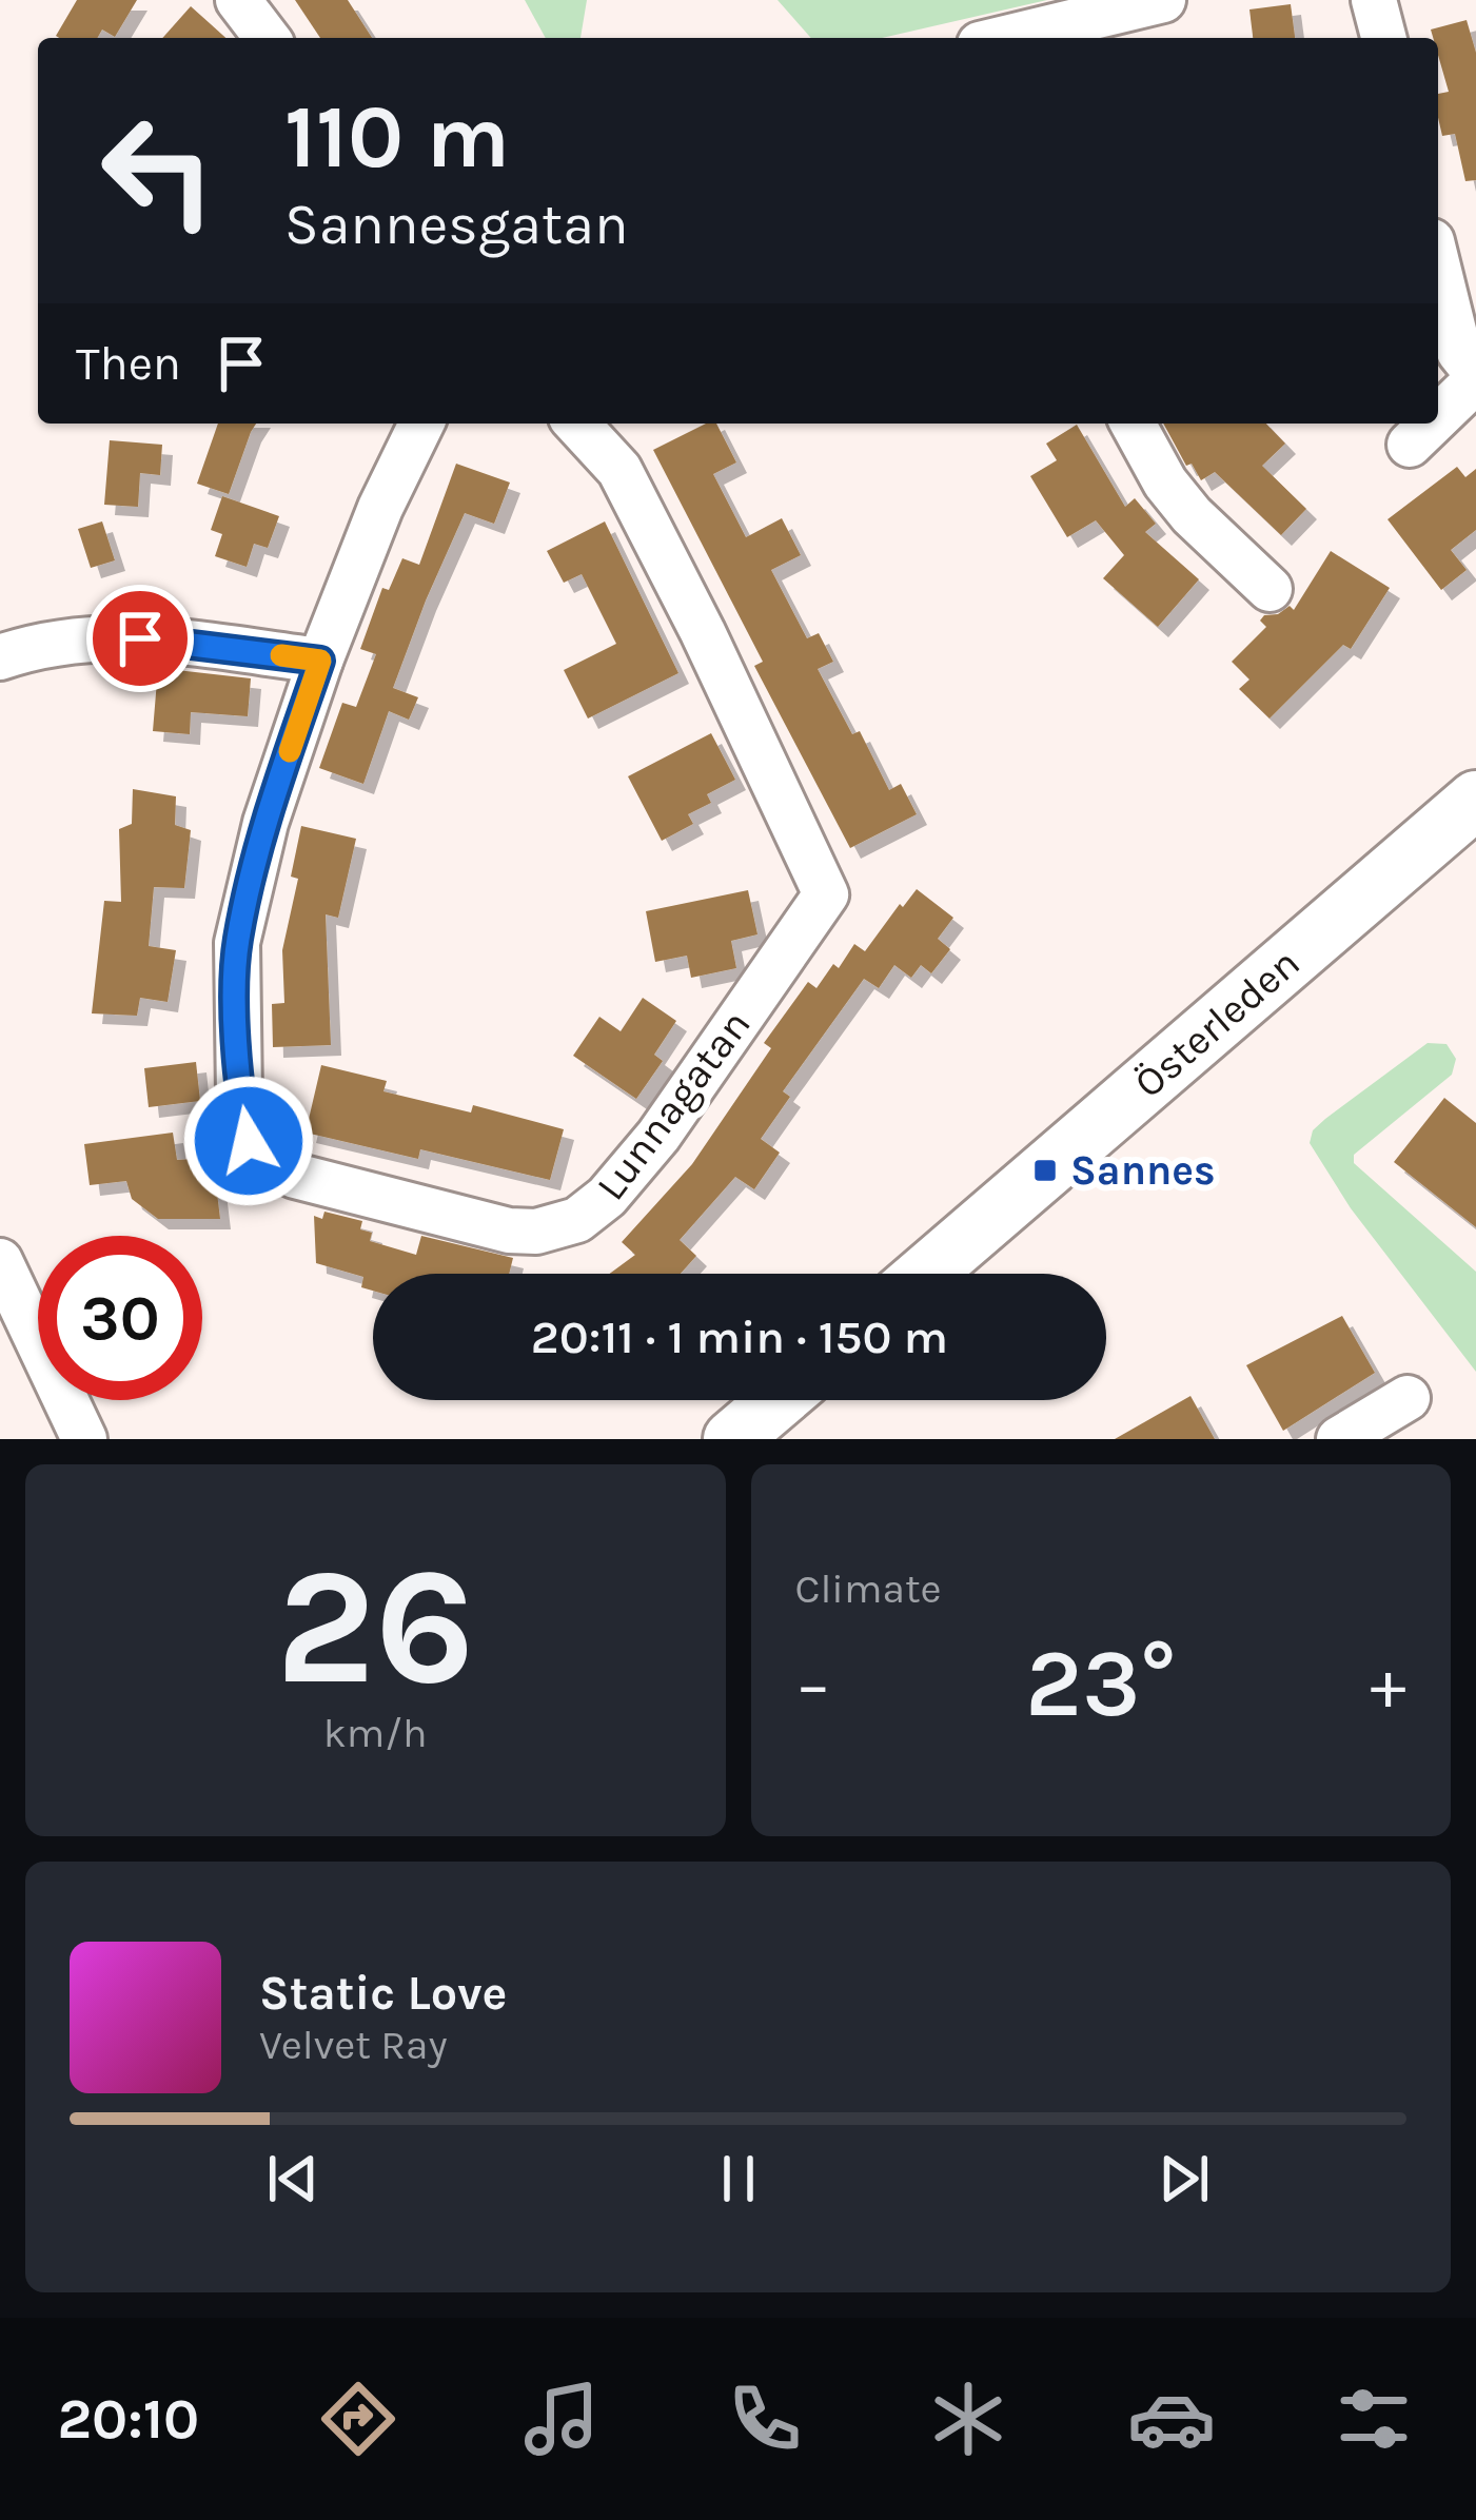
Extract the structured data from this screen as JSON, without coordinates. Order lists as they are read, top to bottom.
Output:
{
  "streets": {
    "main road": ["Österleden"],
    "street": ["Lunnagatan"]
  },
  "places": {
    "transit": ["Sannes"]
  },
  "page": {
    "turn": ["110 m", "Sannesgatan"],
    "then": "Then",
    "limit": "30",
    "trip": "20:11 · 1 min · 150 m",
    "tile": [
      ["26", "km/h"],
      "Climate"
    ],
    "heat": ["−", "23°", "+"],
    "song": ["Static Love", "Velvet Ray"],
    "tabs": "20:10"
  }
}
